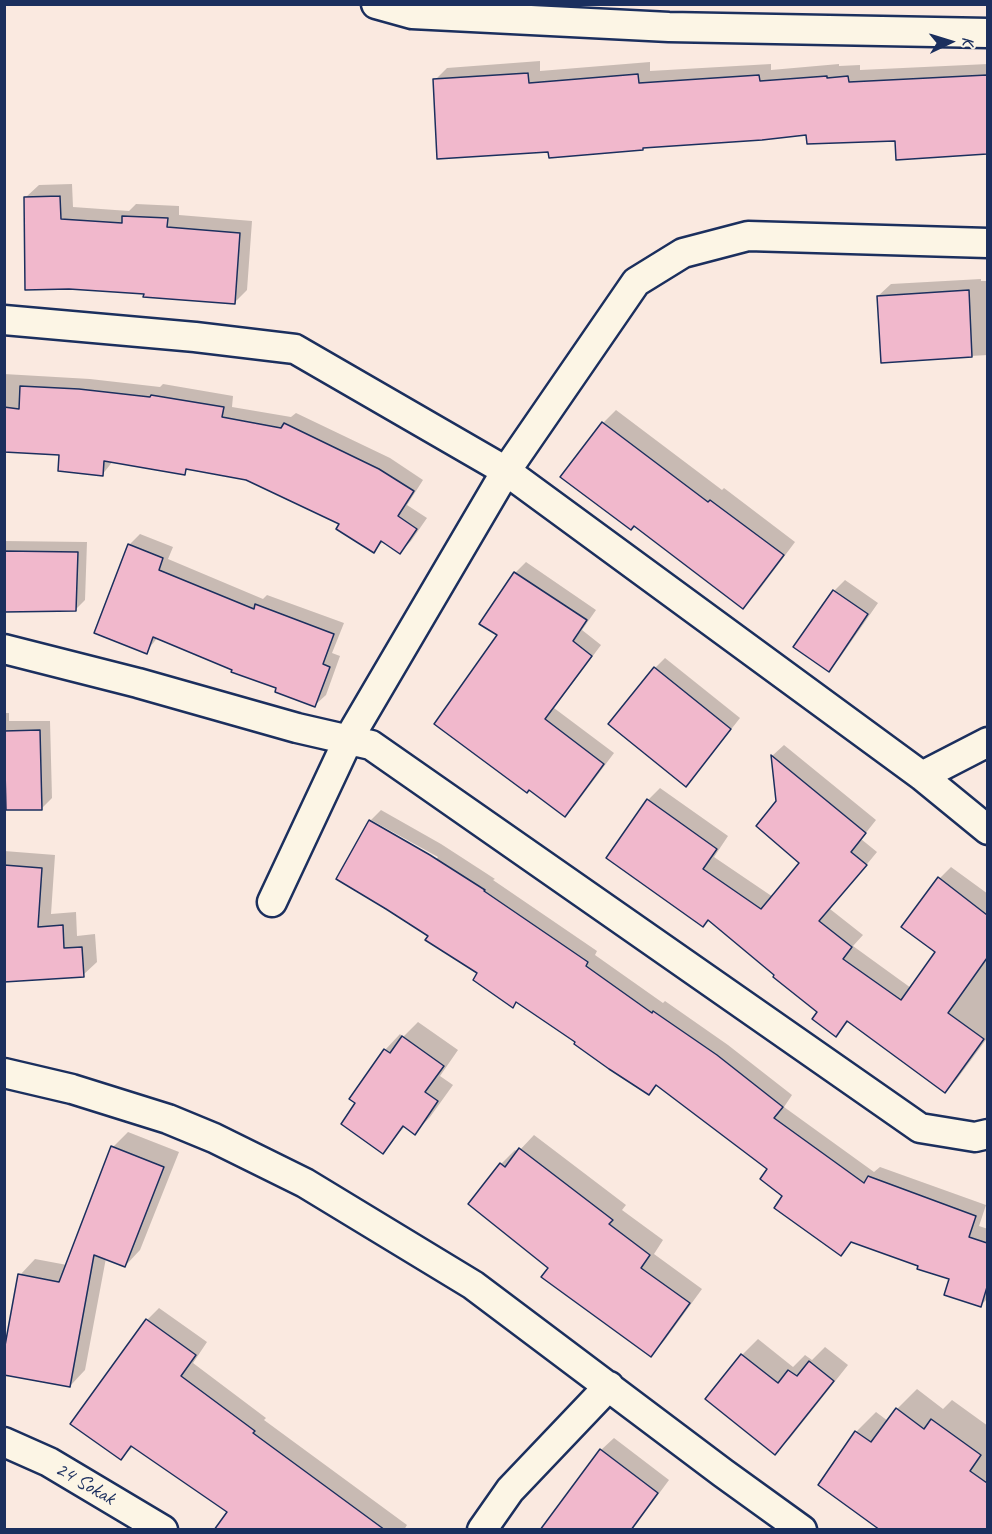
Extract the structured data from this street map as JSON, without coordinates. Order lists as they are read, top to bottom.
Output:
{
  "streets": {
    "street": ["24 Sokak"]
  },
  "north": "right"
}
